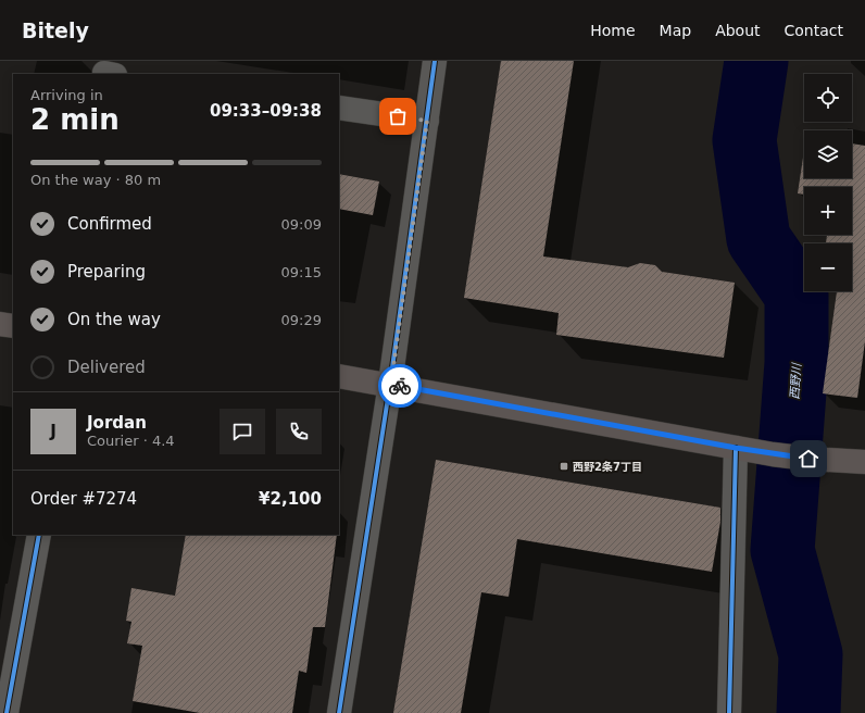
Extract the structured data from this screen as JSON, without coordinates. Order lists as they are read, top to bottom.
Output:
{
  "water": ["西野川"],
  "places": {
    "transit": ["西野2条7丁目"]
  },
  "page": {
    "header": "Bitely",
    "nav": [
      "Home",
      "Map",
      "About",
      "Contact"
    ],
    "map_buttons": ["+", "−"],
    "heading": ["2 min", "Arriving in", "09:33–09:38"],
    "panel": [
      "Jordan",
      "Courier · 4.4",
      "Order #7274",
      "¥2,100"
    ],
    "bar": "On the way · 80 m",
    "list": [
      ["Confirmed", "09:09"],
      ["Preparing", "09:15"],
      ["On the way", "09:29"],
      "Delivered"
    ],
    "round": "J"
  }
}
